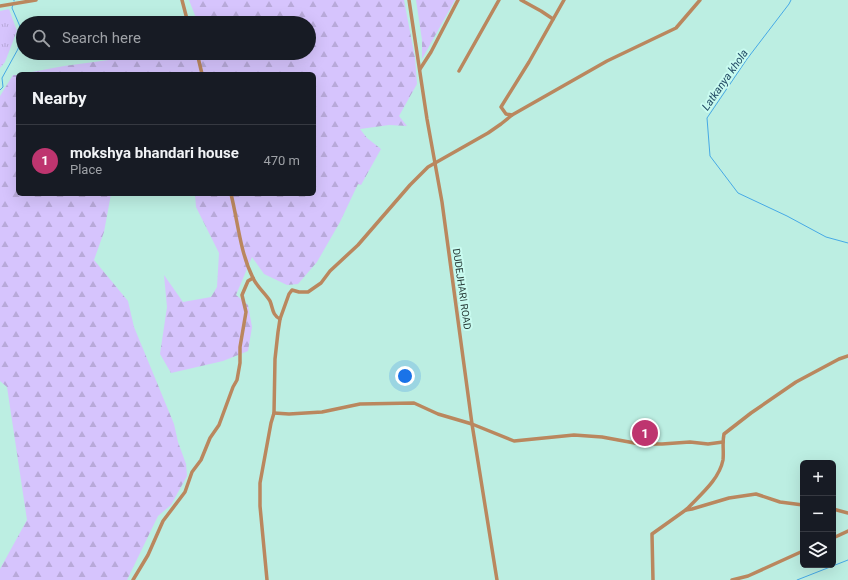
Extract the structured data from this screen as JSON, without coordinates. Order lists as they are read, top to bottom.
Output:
{
  "streets": {
    "street": ["DUDEJHARI ROAD"]
  },
  "water": ["Latkanya khola"],
  "page": {
    "search": "Search here",
    "heading": "Nearby",
    "list": [
      {
        "mark": "1",
        "name": "mokshya bhandari house",
        "note": "Place",
        "value": "470 m"
      }
    ],
    "pins": "1",
    "map_buttons": ["+", "−"]
  }
}
